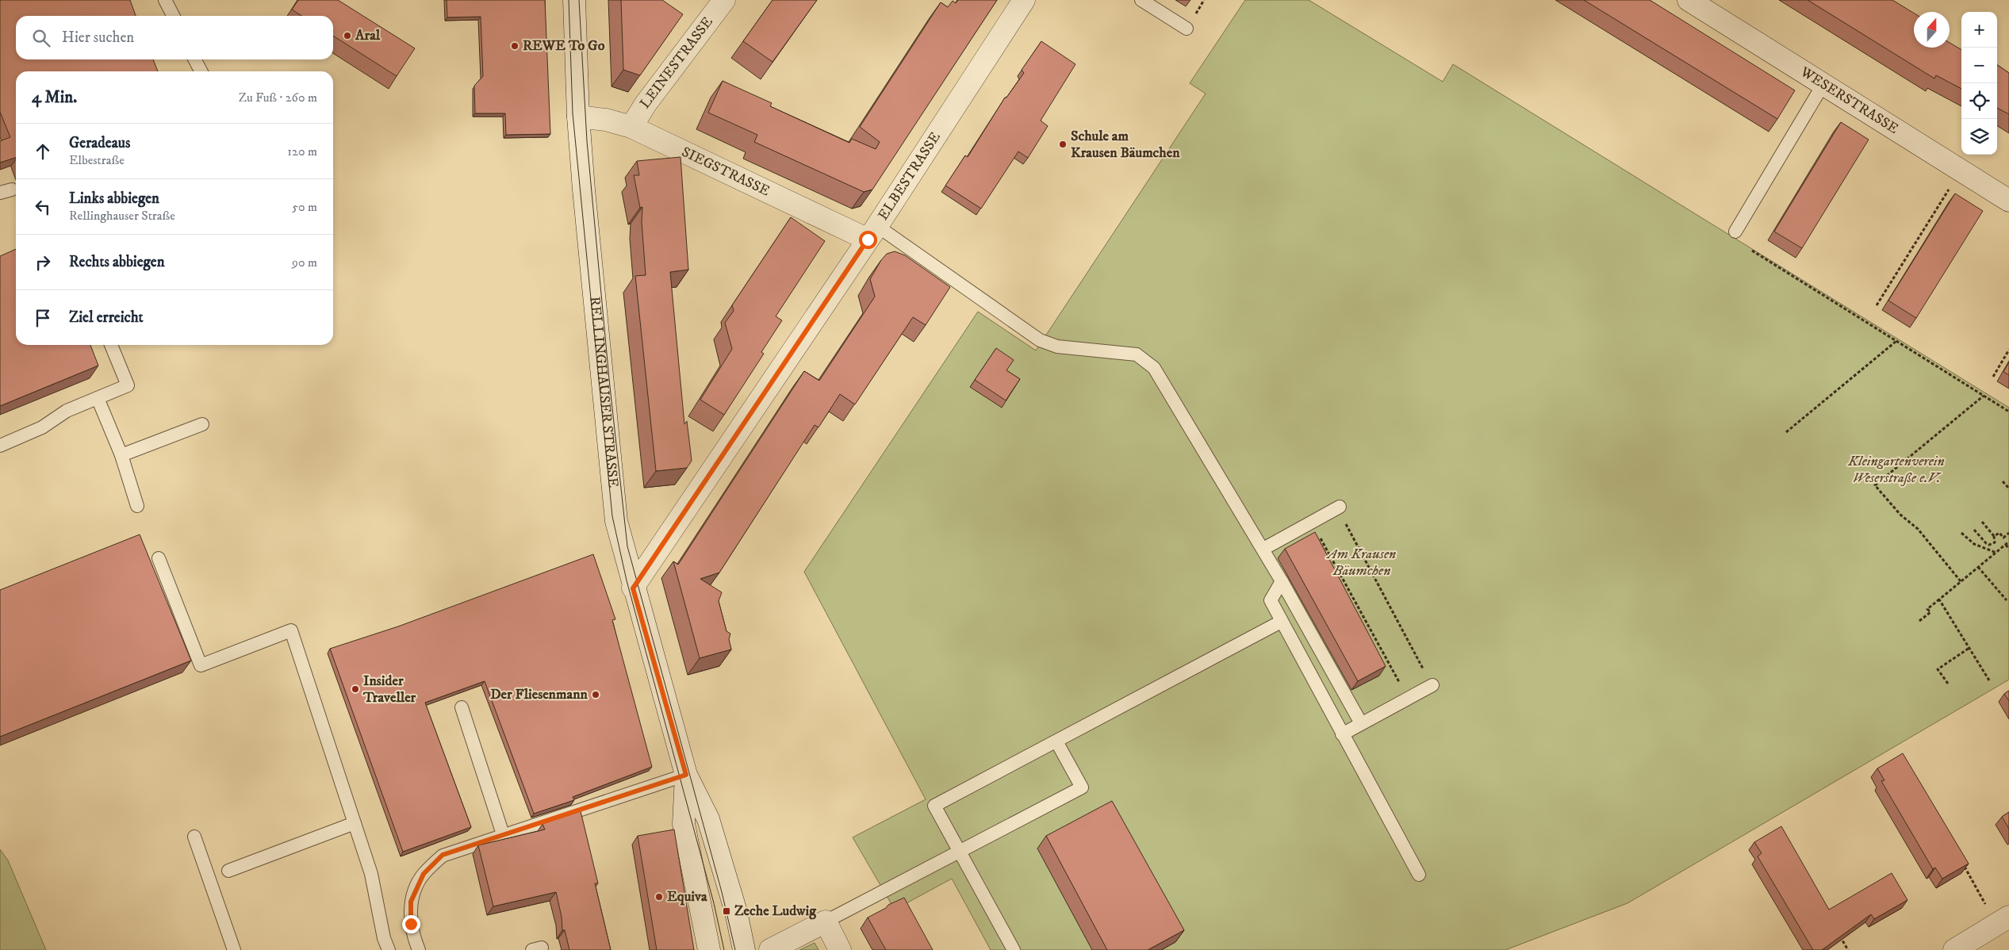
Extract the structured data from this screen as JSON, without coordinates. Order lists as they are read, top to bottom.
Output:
{
  "streets": {
    "street": [
      "LEINESTRASSE",
      "WESERSTRASSE",
      "SIEGSTRASSE",
      "ELBESTRASSE",
      "RELLINGHAUSER STRASSE"
    ]
  },
  "crossings": [
    ["LEINESTRASSE", "SIEGSTRASSE"],
    ["SIEGSTRASSE", "ELBESTRASSE"],
    ["SIEGSTRASSE", "RELLINGHAUSER STRASSE"],
    ["ELBESTRASSE", "RELLINGHAUSER STRASSE"]
  ],
  "parks": ["Kleingartenverein Weserstraße e.V.", "Am Krausen Bäumchen"],
  "places": {
    "other": [
      "Aral",
      "REWE To Go",
      "Schule am Krausen Bäumchen",
      "Insider Traveller",
      "Der Fliesenmann",
      "Equiva"
    ],
    "transit": ["Zeche Ludwig"]
  },
  "north": "top",
  "page": {
    "map_buttons": ["+", "−"],
    "search": "Hier suchen",
    "heading": ["4 Min.", "Zu Fuß · 260 m"],
    "list": [
      ["Geradeaus", "Elbestraße", "120 m"],
      ["Links abbiegen", "Rellinghauser Straße", "50 m"],
      ["Rechts abbiegen", "90 m"],
      "Ziel erreicht"
    ]
  }
}
